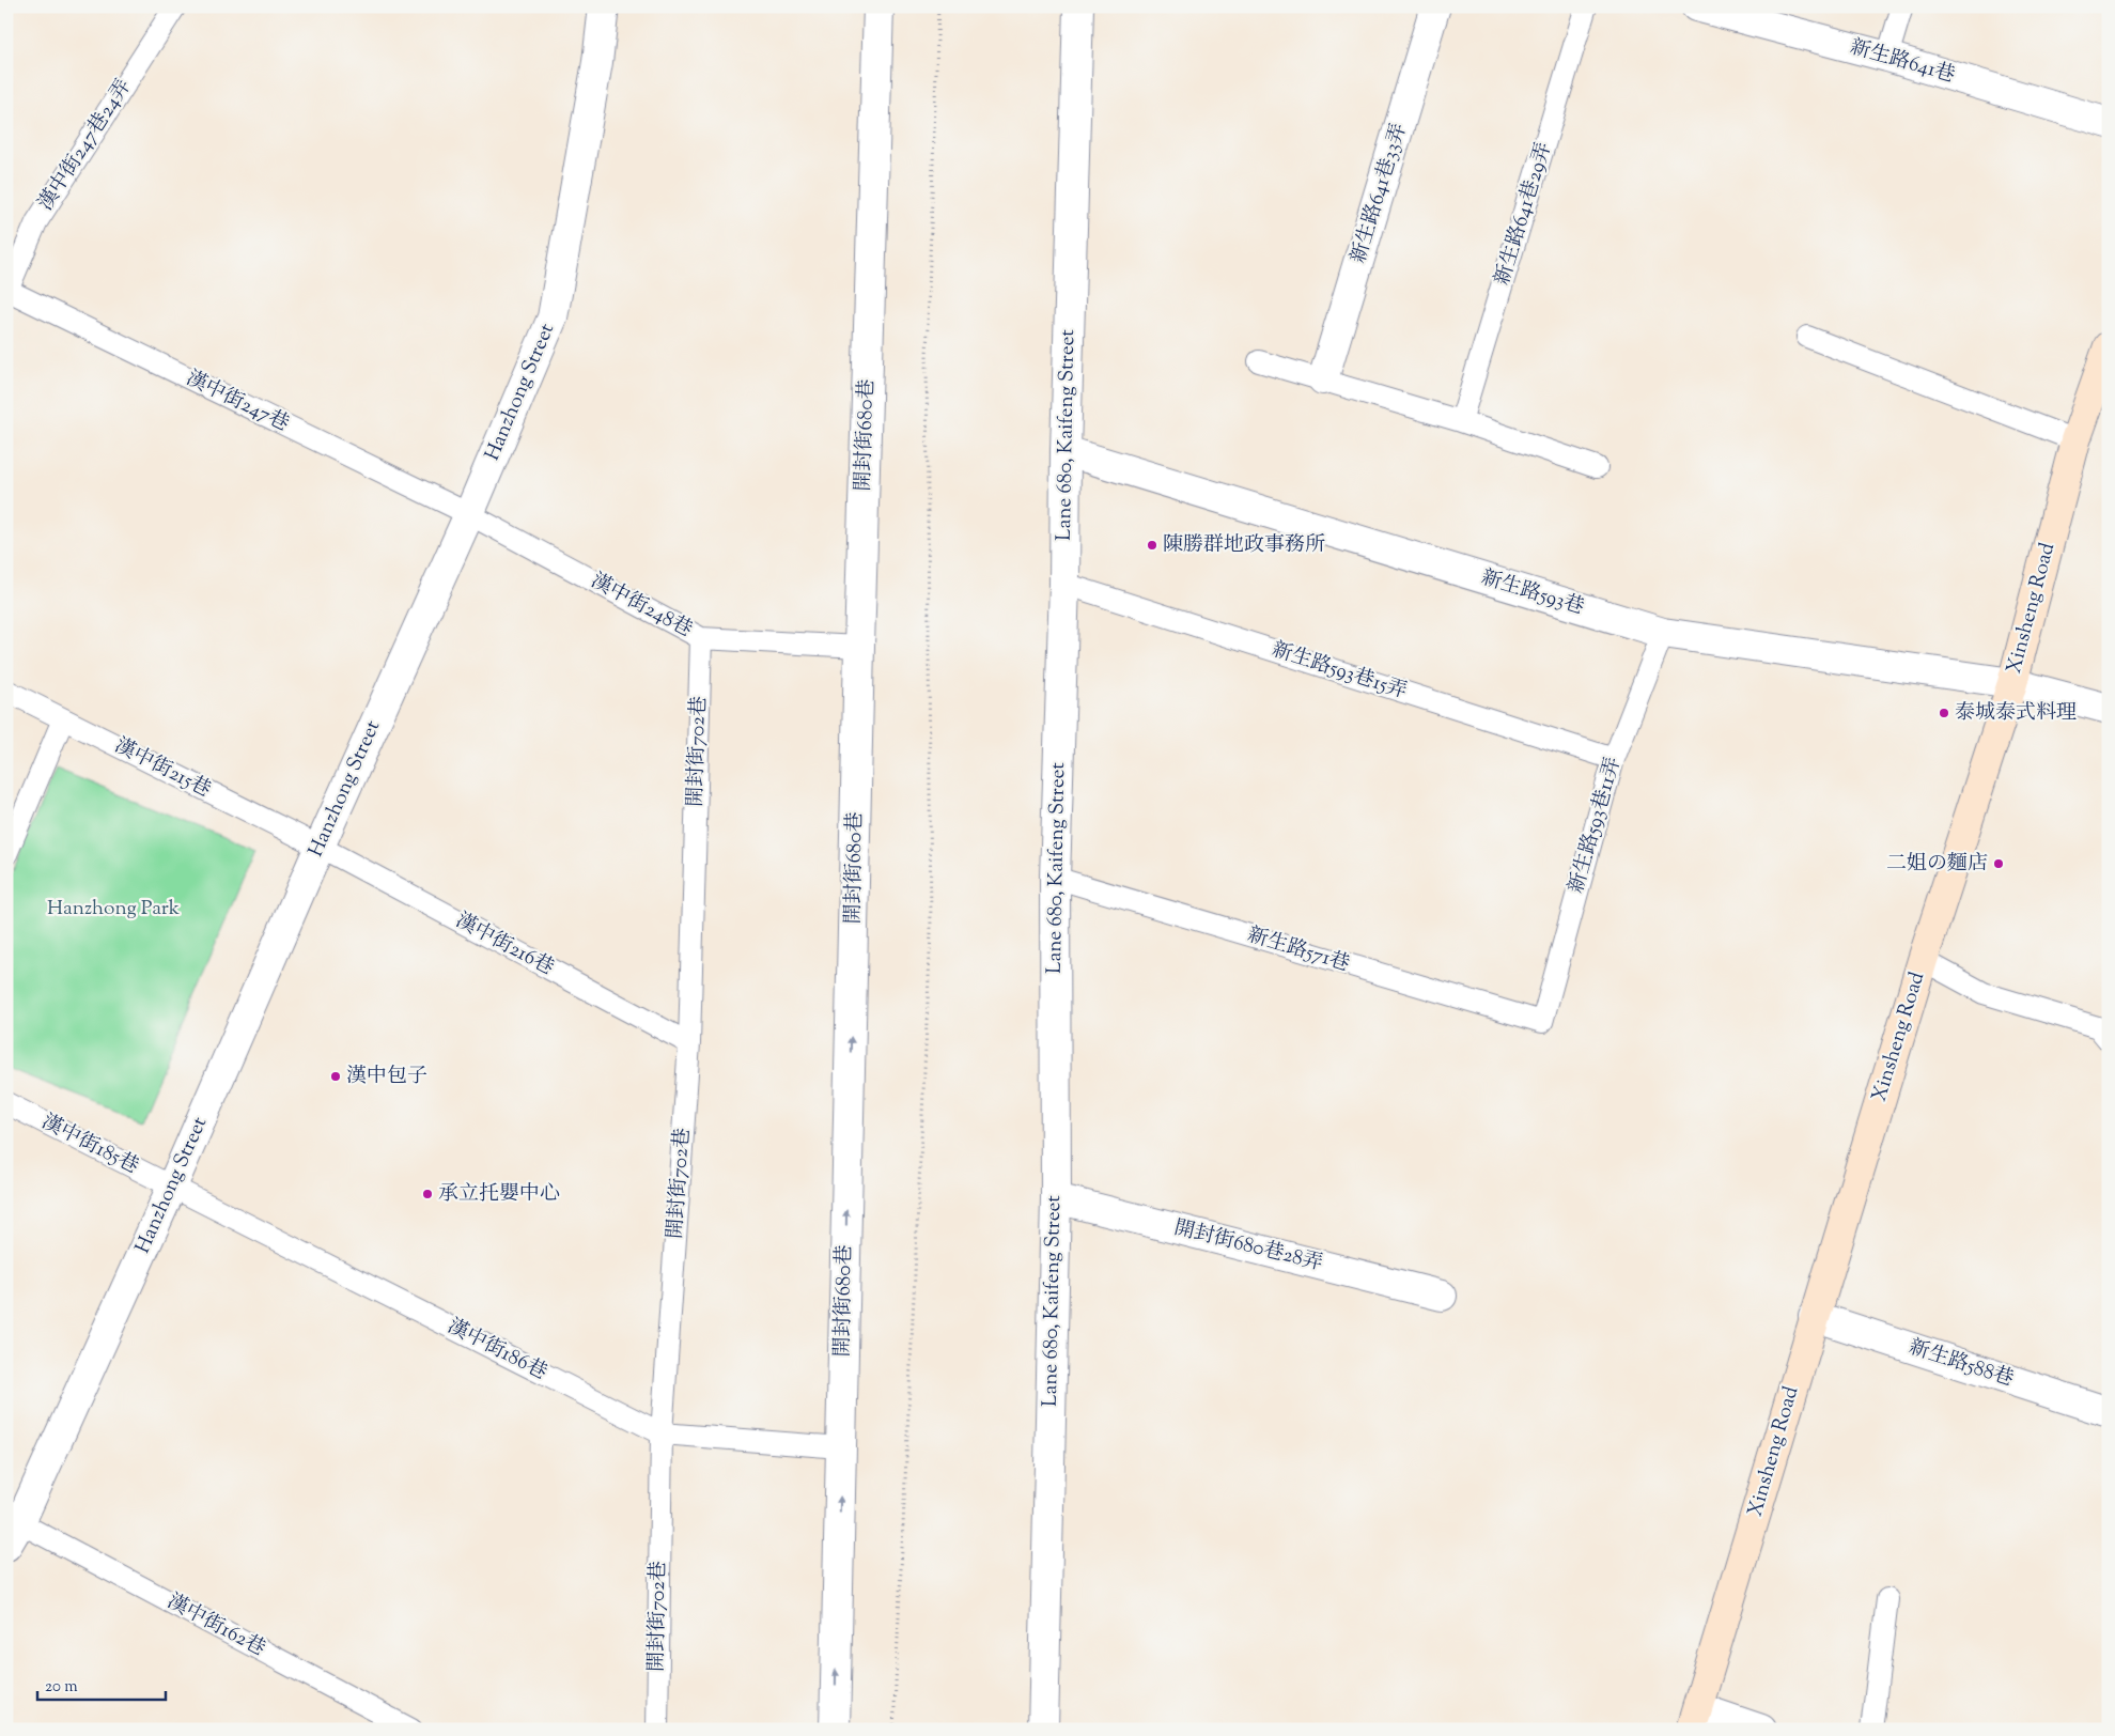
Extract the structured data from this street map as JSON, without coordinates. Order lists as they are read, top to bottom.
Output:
{
  "streets": {
    "street": [
      "新生路641巷",
      "新生路641巷33弄",
      "Hanzhong Street",
      "開封街680巷",
      "Lane 680, Kaifeng Street",
      "新生路593巷",
      "Xinsheng Road",
      "開封街680巷28弄",
      "新生路588巷"
    ],
    "lane": [
      "漢中街247巷24弄",
      "新生路641巷29弄",
      "漢中街247巷",
      "漢中街248巷",
      "新生路593巷15弄",
      "開封街702巷",
      "漢中街215巷",
      "新生路593巷11弄",
      "漢中街216巷",
      "新生路571巷",
      "漢中街185巷",
      "漢中街186巷",
      "漢中街162巷"
    ]
  },
  "crossings": [
    ["漢中街247巷24弄", "漢中街247巷"],
    ["Hanzhong Street", "漢中街247巷"],
    ["Hanzhong Street", "漢中街248巷"],
    ["Hanzhong Street", "漢中街215巷"],
    ["Hanzhong Street", "漢中街216巷"],
    ["Hanzhong Street", "漢中街185巷"],
    ["Hanzhong Street", "漢中街186巷"],
    ["Hanzhong Street", "漢中街162巷"],
    ["漢中街247巷", "漢中街248巷"],
    ["開封街680巷", "漢中街248巷"],
    ["開封街680巷", "漢中街186巷"],
    ["Lane 680, Kaifeng Street", "新生路593巷"],
    ["Lane 680, Kaifeng Street", "新生路593巷15弄"],
    ["Lane 680, Kaifeng Street", "新生路571巷"],
    ["Lane 680, Kaifeng Street", "開封街680巷28弄"],
    ["新生路593巷", "Xinsheng Road"],
    ["新生路593巷", "新生路593巷11弄"],
    ["漢中街248巷", "開封街702巷"],
    ["Xinsheng Road", "新生路588巷"],
    ["新生路593巷15弄", "新生路593巷11弄"],
    ["開封街702巷", "漢中街216巷"],
    ["開封街702巷", "漢中街186巷"],
    ["漢中街215巷", "漢中街216巷"],
    ["新生路593巷11弄", "新生路571巷"],
    ["漢中街185巷", "漢中街186巷"]
  ],
  "one_way": ["開封街680巷"],
  "parks": ["Hanzhong Park"],
  "places": [
    "陳勝群地政事務所",
    "泰城泰式料理",
    "二姐の麵店",
    "漢中包子",
    "承立托嬰中心"
  ],
  "scale_bar": "20 m"
}
